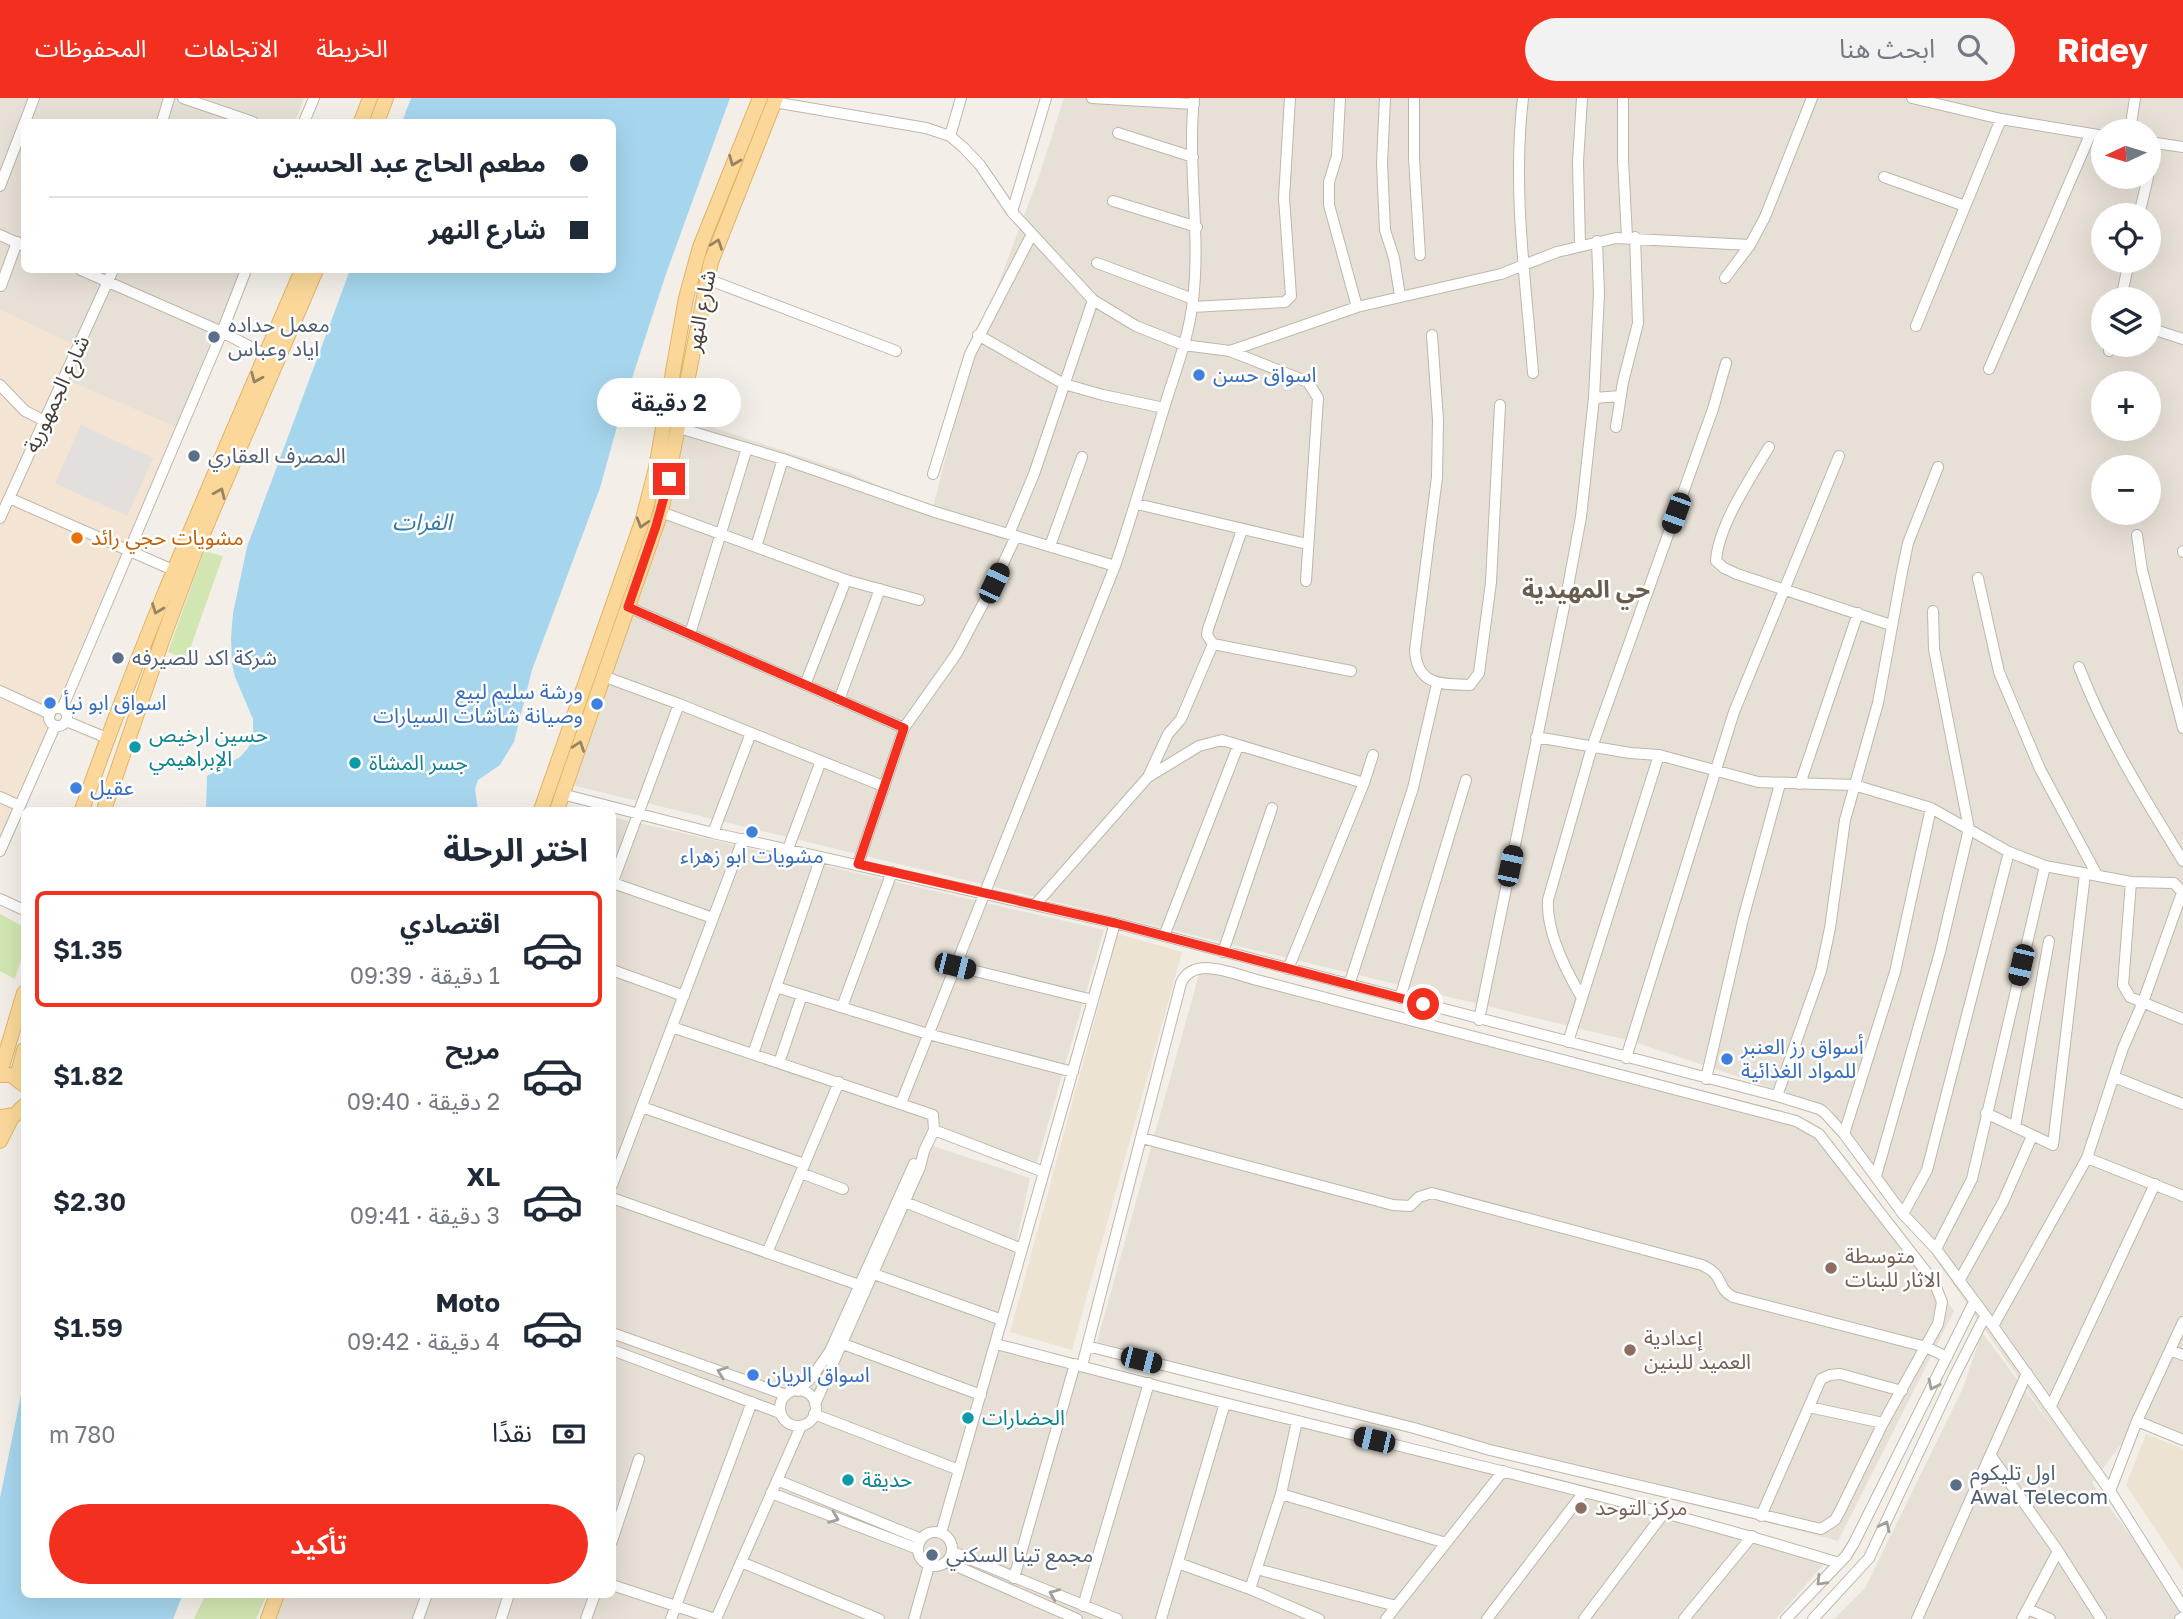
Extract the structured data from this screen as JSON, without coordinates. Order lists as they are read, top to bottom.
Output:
{
  "streets": {
    "main road": ["شارع النهر"],
    "street": ["شارع الجمهورية"]
  },
  "districts": ["حي المهيدية"],
  "water": ["الفرات"],
  "places": [
    "معمل حداده اياد وعباس",
    "اسواق حسن",
    "المصرف العقاري",
    "مشويات حجي رائد",
    "شركة اكد للصيرفه",
    "اسواق ابو نبأ",
    "ورشة سليم لبيع وصيانة شاشات السيارات",
    "حسين ارخيص الإبراهيمي",
    "جسر المشاة",
    "عقيل",
    "مشويات ابو زهراء",
    "أسواق رز العنبر للمواد الغذائية",
    "متوسطة الاثار للبنات",
    "إعدادية العميد للبنين",
    "اسواق الريان",
    "الحضارات",
    "حديقة",
    "اول تليكوم Awal Telecom",
    "مركز التوحد",
    "مجمع تينا السكني"
  ],
  "north": "left",
  "page": {
    "header": "Ridey",
    "search": "ابحث هنا",
    "nav": ["الخريطة", "الاتجاهات", "المحفوظات"],
    "map_buttons": ["+", "−"],
    "banner": ["مطعم الحاج عبد الحسين", "شارع النهر"],
    "bubble": "2 دقيقة",
    "heading": "اختر الرحلة",
    "list": [
      {
        "name": "اقتصادي",
        "note": "1 دقيقة · 09:39",
        "value": "$1.35"
      },
      {
        "name": "مريح",
        "note": "2 دقيقة · 09:40",
        "value": "$1.82"
      },
      {
        "name": "XL",
        "note": "3 دقيقة · 09:41",
        "value": "$2.30"
      },
      {
        "name": "Moto",
        "note": "4 دقيقة · 09:42",
        "value": "$1.59"
      }
    ],
    "pay": ["نقدًا", "780 m"],
    "buttons": "تأكيد"
  }
}
